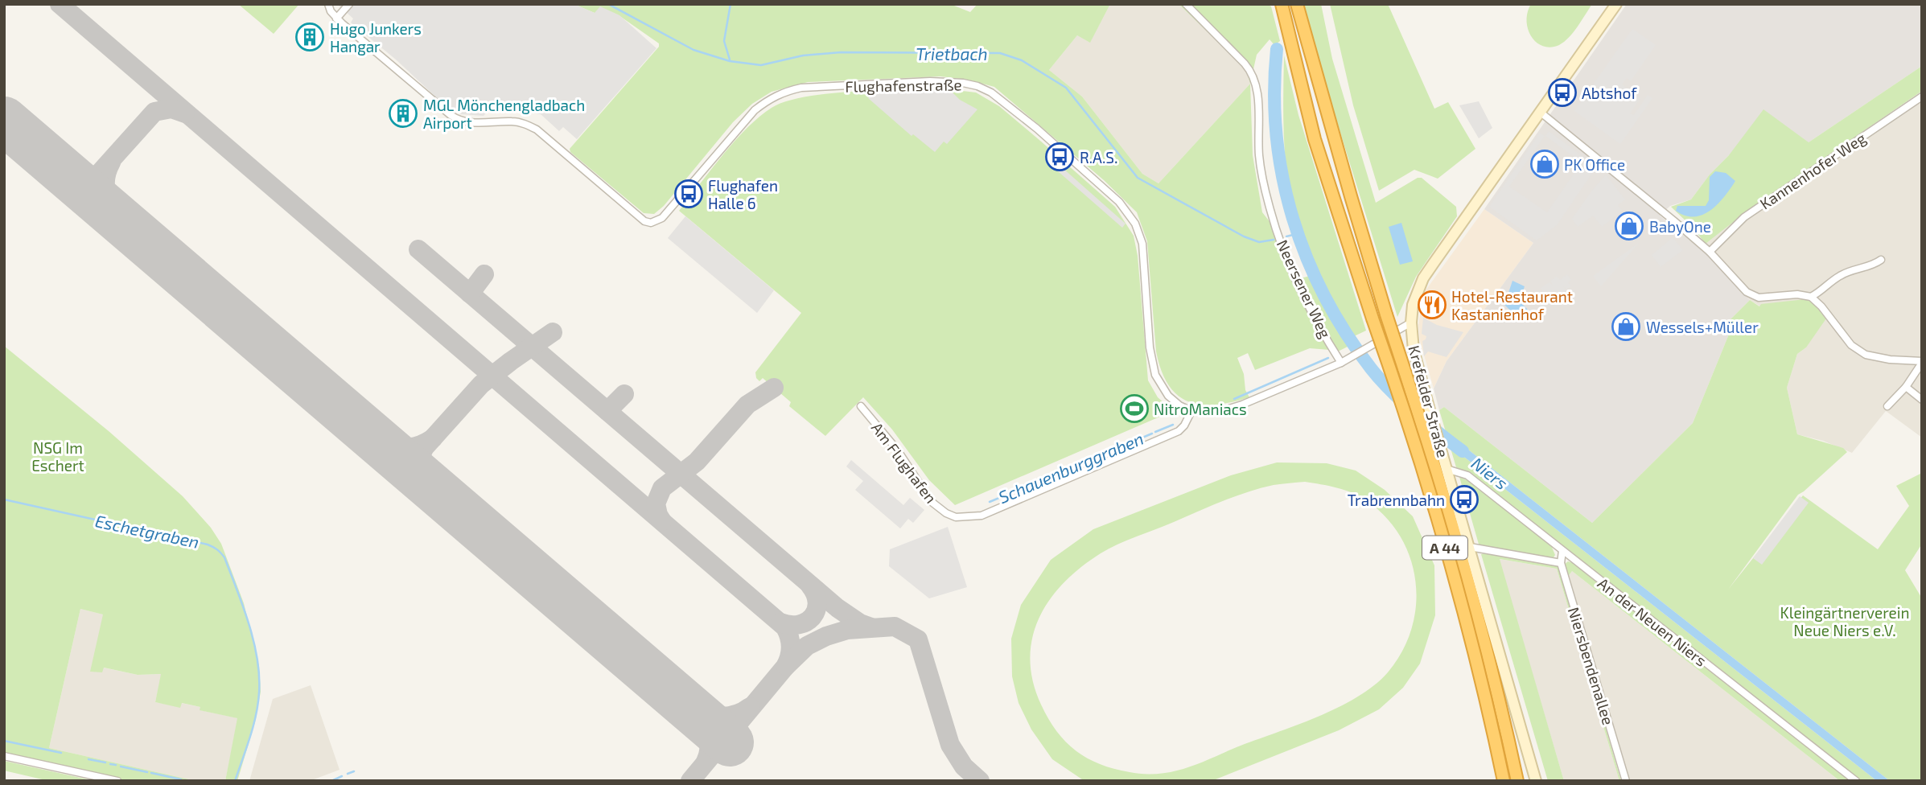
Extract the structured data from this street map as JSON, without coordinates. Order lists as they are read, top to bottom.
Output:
{
  "streets": {
    "highway": ["A 44"],
    "street": [
      "Flughafenstraße",
      "Kannenhofer Weg",
      "Neersener Weg",
      "Krefelder Straße",
      "Am Flughafen",
      "An der Neuen Niers",
      "Niersbendenallee"
    ]
  },
  "crossings": [
    ["Flughafenstraße", "Neersener Weg"],
    ["Flughafenstraße", "Krefelder Straße"],
    ["Flughafenstraße", "Am Flughafen"],
    ["Krefelder Straße", "An der Neuen Niers"],
    ["An der Neuen Niers", "Niersbendenallee"]
  ],
  "water": [
    "Trietbach",
    "Schauenburggraben",
    "Niers",
    "Eschetgraben"
  ],
  "parks": ["NSG Im Eschert", "Kleingärtnerverein Neue Niers e.V."],
  "places": {
    "building": ["Hugo Junkers Hangar", "MGL Mönchengladbach Airport"],
    "bus stop": [
      "Abtshof",
      "R.A.S.",
      "Flughafen Halle 6",
      "Trabrennbahn"
    ],
    "shop": ["PK Office", "BabyOne", "Wessels+Müller"],
    "restaurant": ["Hotel-Restaurant Kastanienhof"],
    "sports": ["NitroManiacs"]
  }
}
